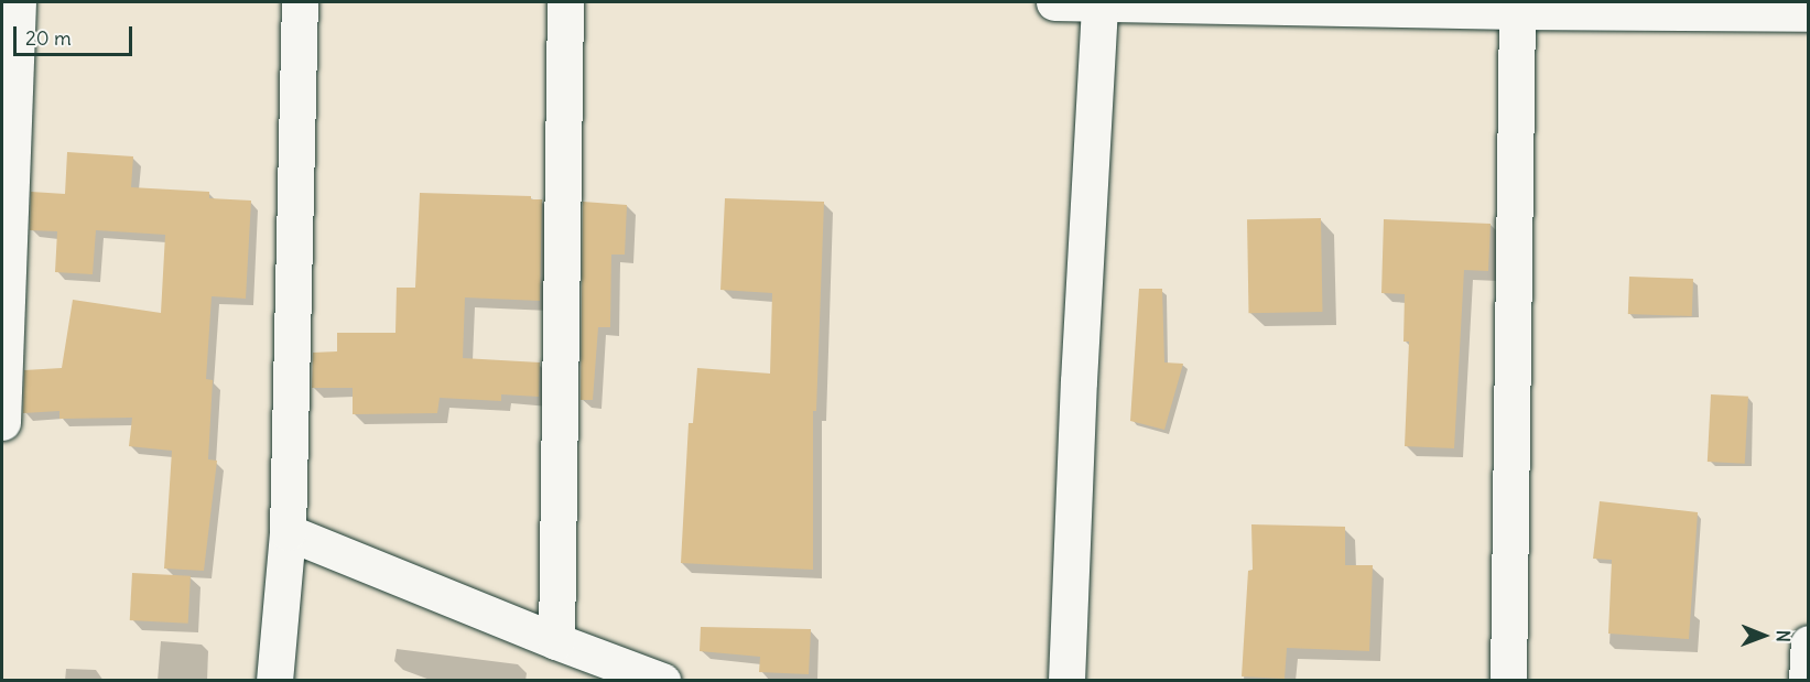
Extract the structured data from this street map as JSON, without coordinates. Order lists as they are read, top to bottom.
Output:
{
  "scale_bar": "20 m",
  "north": "right"
}
